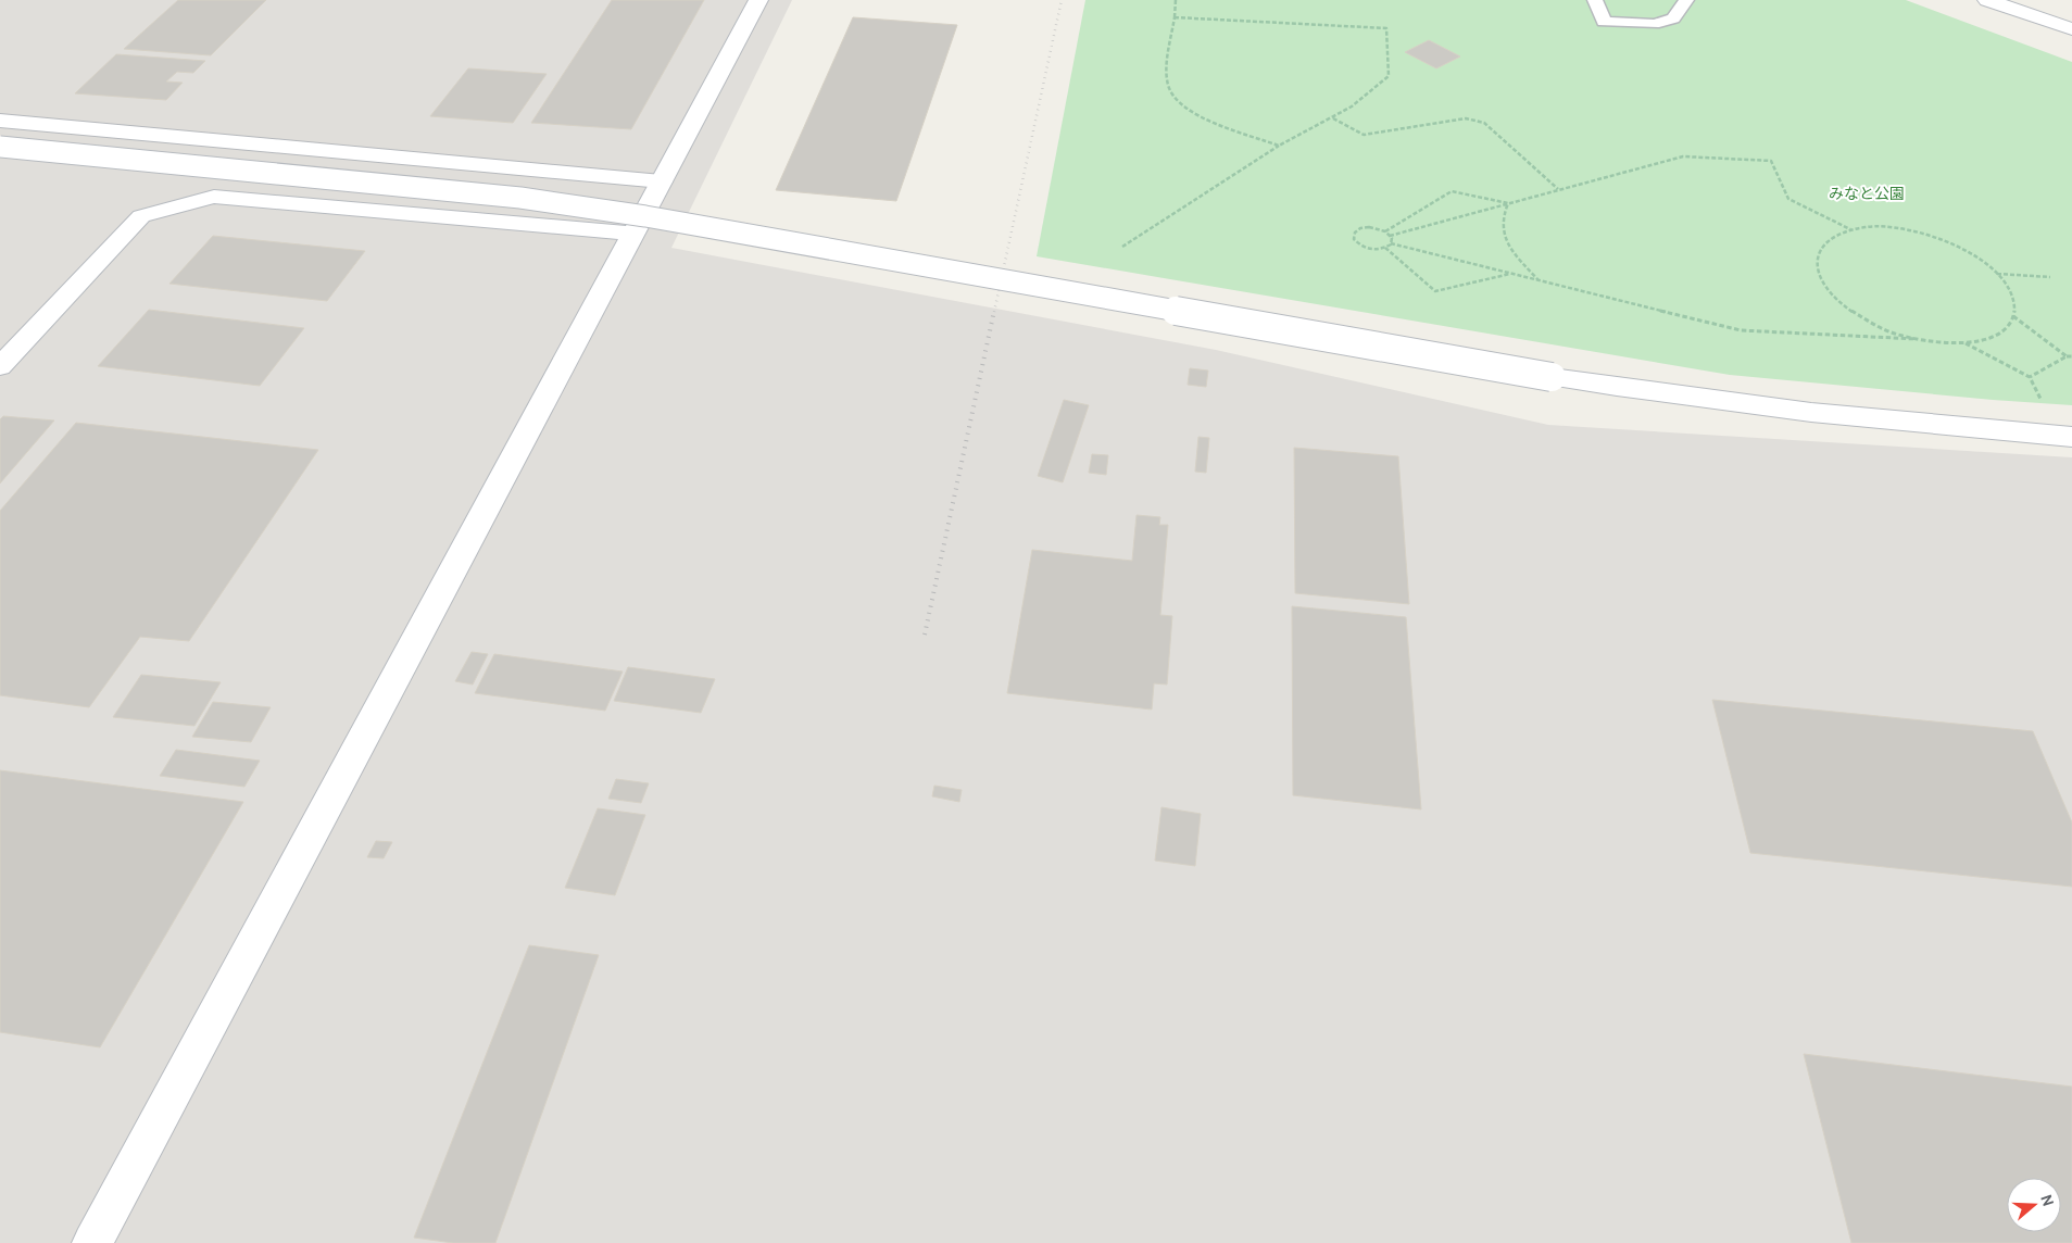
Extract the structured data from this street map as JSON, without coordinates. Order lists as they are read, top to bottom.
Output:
{
  "parks": ["みなと公園"],
  "north": "right"
}
